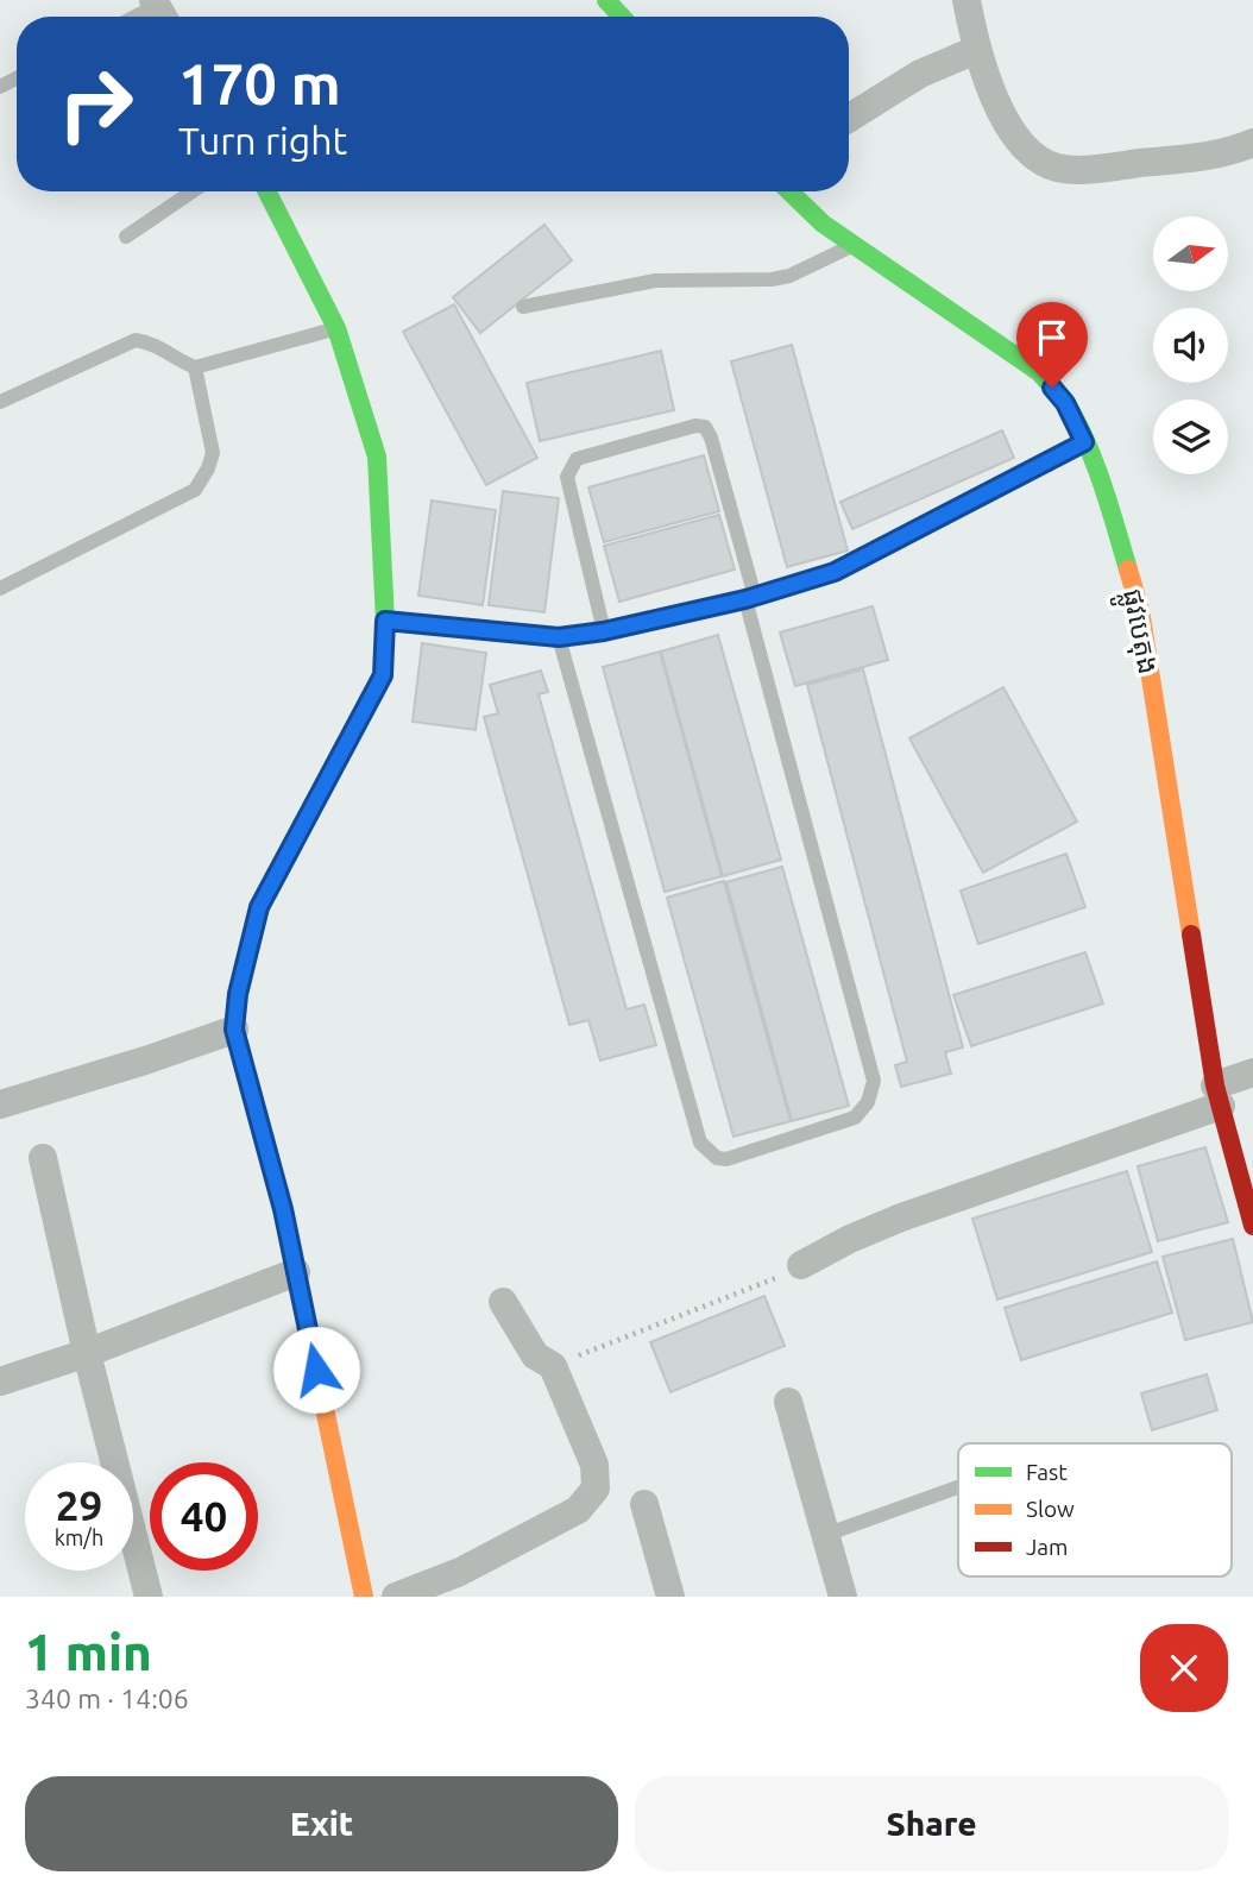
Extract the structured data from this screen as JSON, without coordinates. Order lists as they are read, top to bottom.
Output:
{
  "streets": {
    "street": ["ផ្លូវបេតុង"]
  },
  "legend": ["Fast", "Slow", "Jam"],
  "north": "right",
  "page": {
    "turn": ["170 m", "Turn right"],
    "speed": "29 km/h",
    "limit": "40",
    "heading": ["1 min", "340 m · 14:06"],
    "buttons": ["Exit", "Share"]
  }
}
